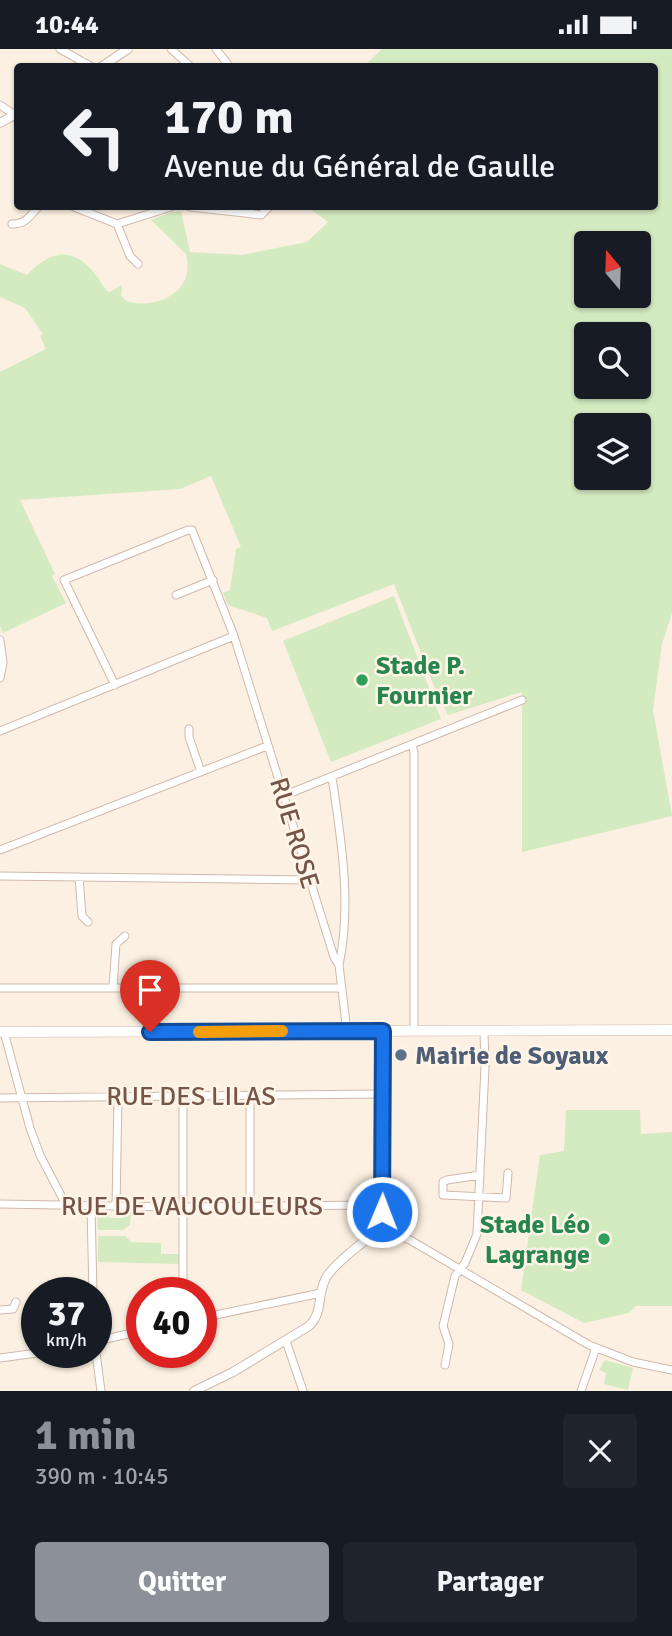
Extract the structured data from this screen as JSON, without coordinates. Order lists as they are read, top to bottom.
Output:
{
  "streets": {
    "street": ["RUE ROSE", "RUE DES LILAS", "RUE DE VAUCOULEURS"]
  },
  "places": ["Stade P. Fournier", "Mairie de Soyaux", "Stade Léo Lagrange"],
  "north": "top",
  "page": {
    "status": "10:44",
    "turn": ["170 m", "Avenue du Général de Gaulle"],
    "speed": "37 km/h",
    "limit": "40",
    "heading": ["1 min", "390 m · 10:45"],
    "buttons": ["Quitter", "Partager"]
  }
}
